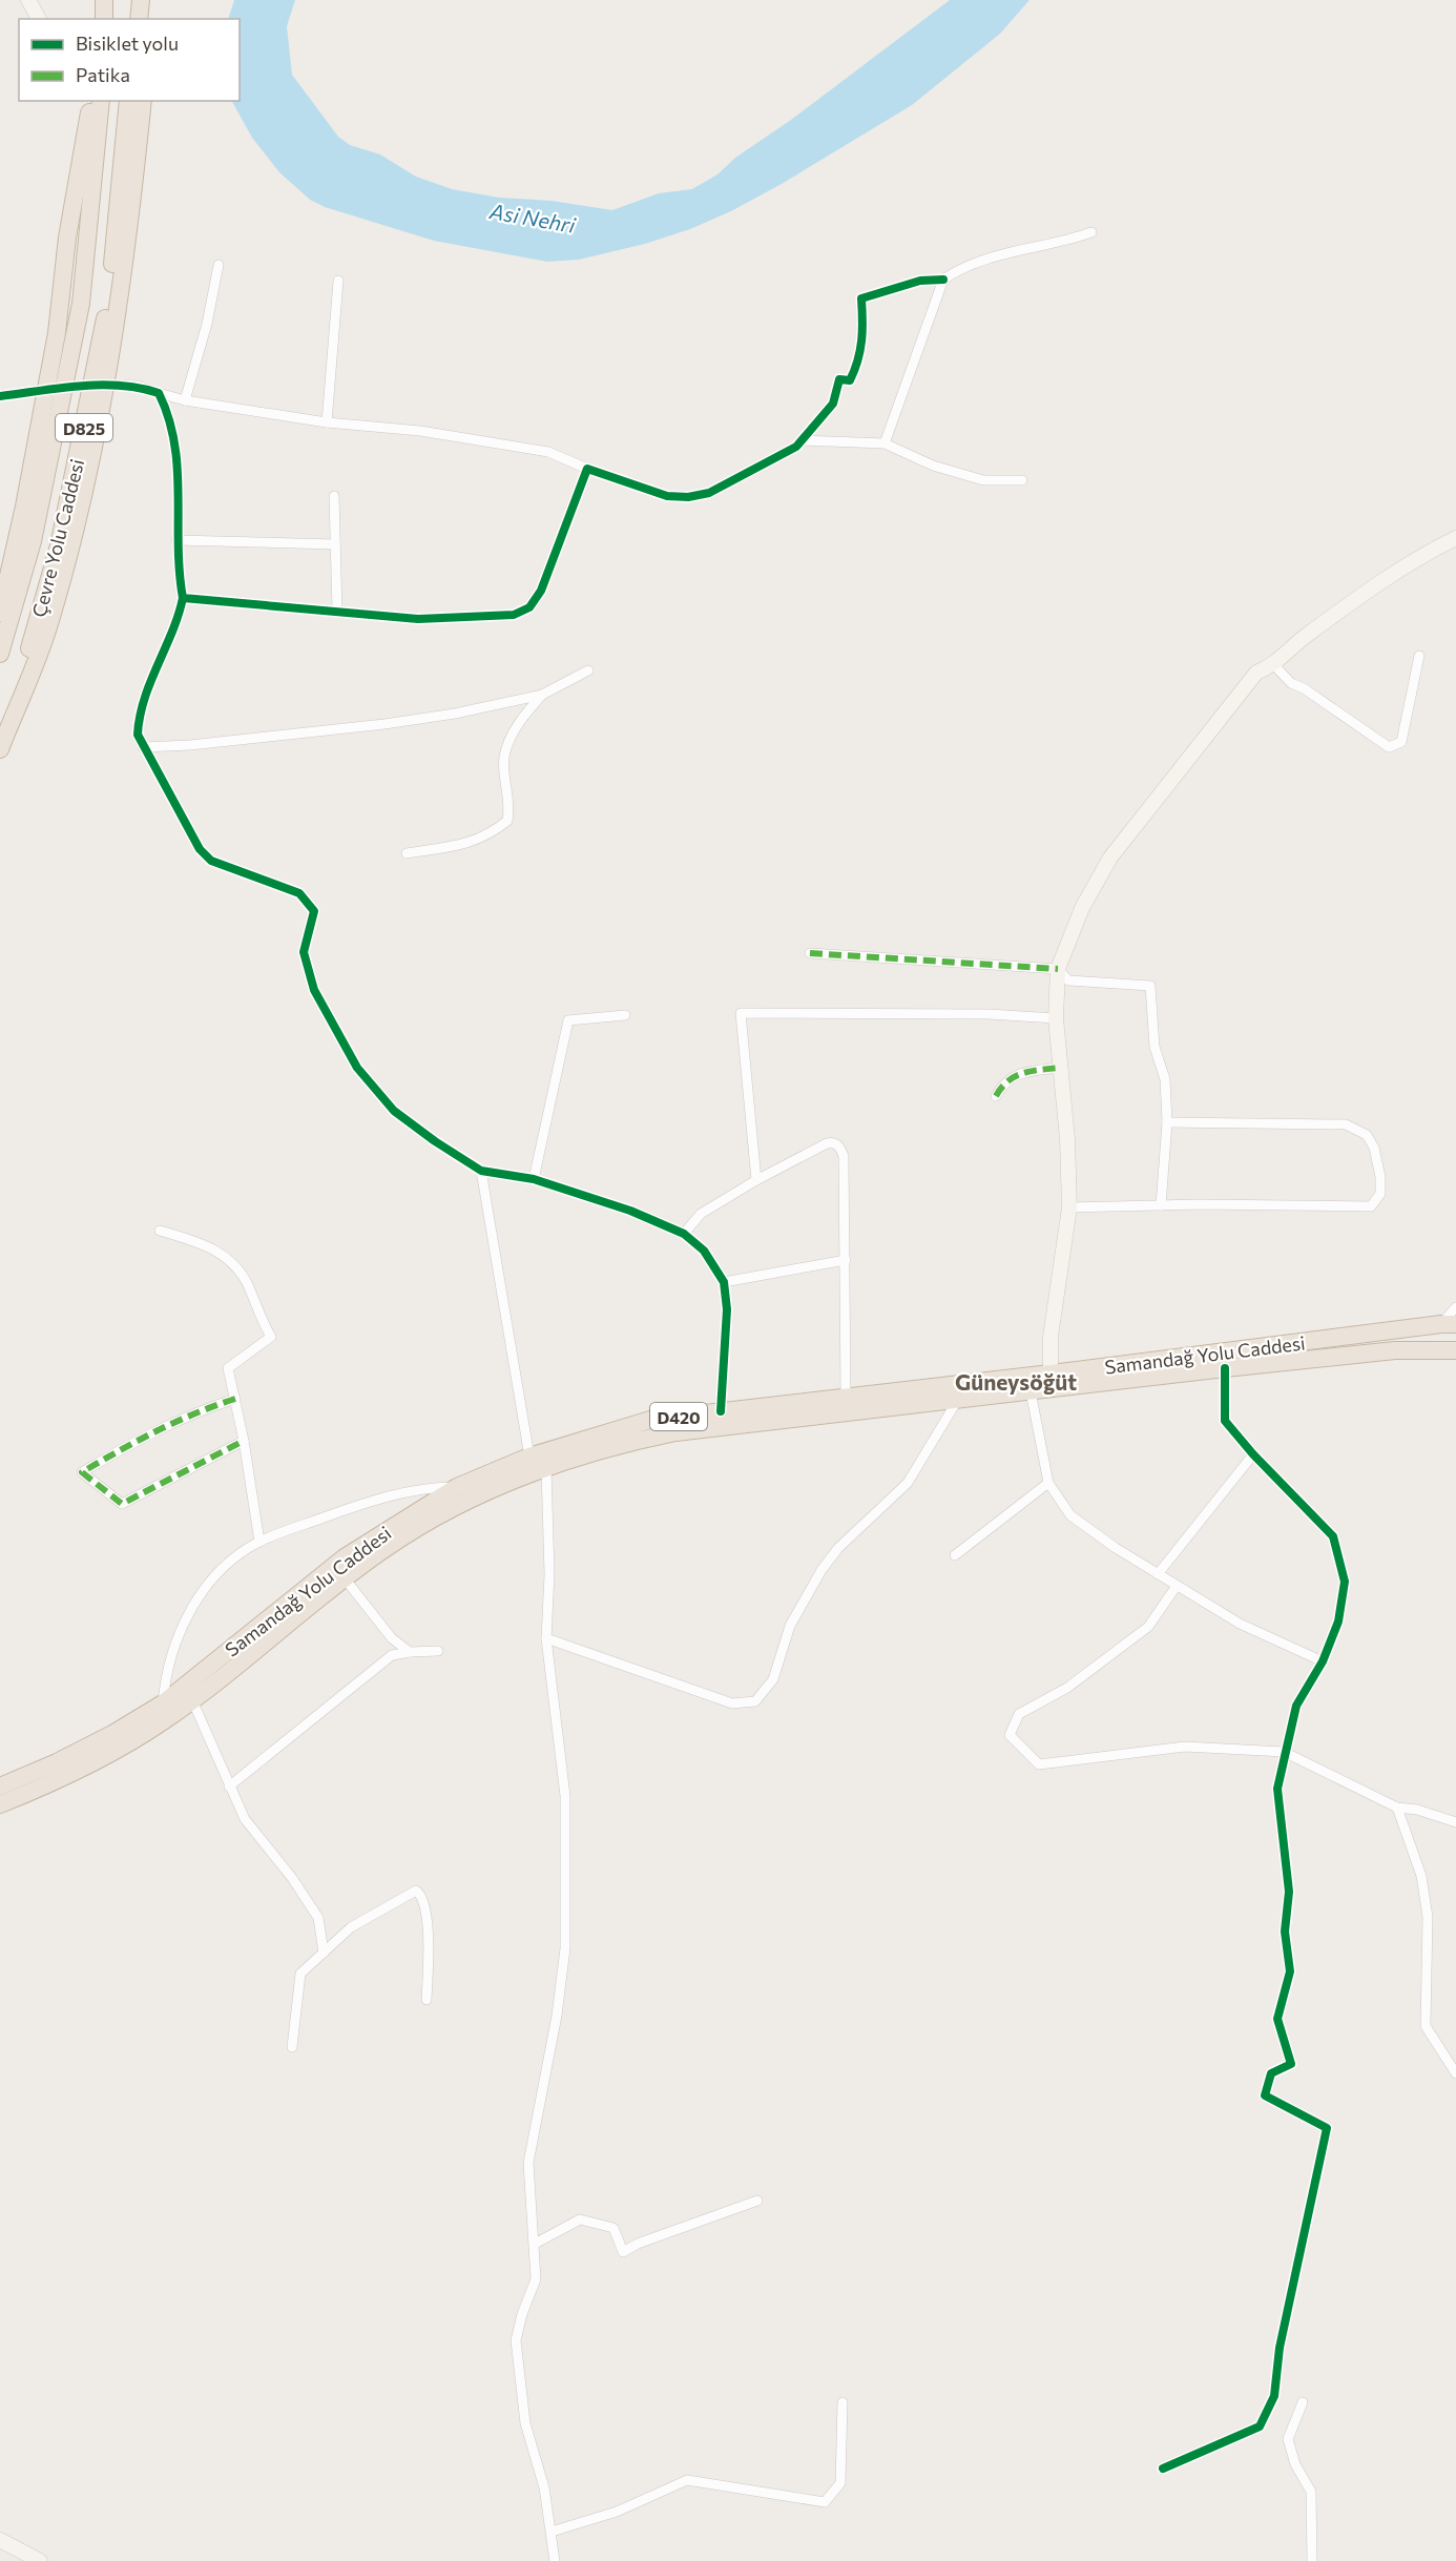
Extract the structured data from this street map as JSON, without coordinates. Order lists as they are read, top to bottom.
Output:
{
  "streets": {
    "highway": [
      "D825",
      "Çevre Yolu Caddesi",
      "Samandağ Yolu Caddesi",
      "D420"
    ]
  },
  "districts": ["Güneysöğüt"],
  "water": ["Asi Nehri"],
  "legend": ["Bisiklet yolu", "Patika"]
}
